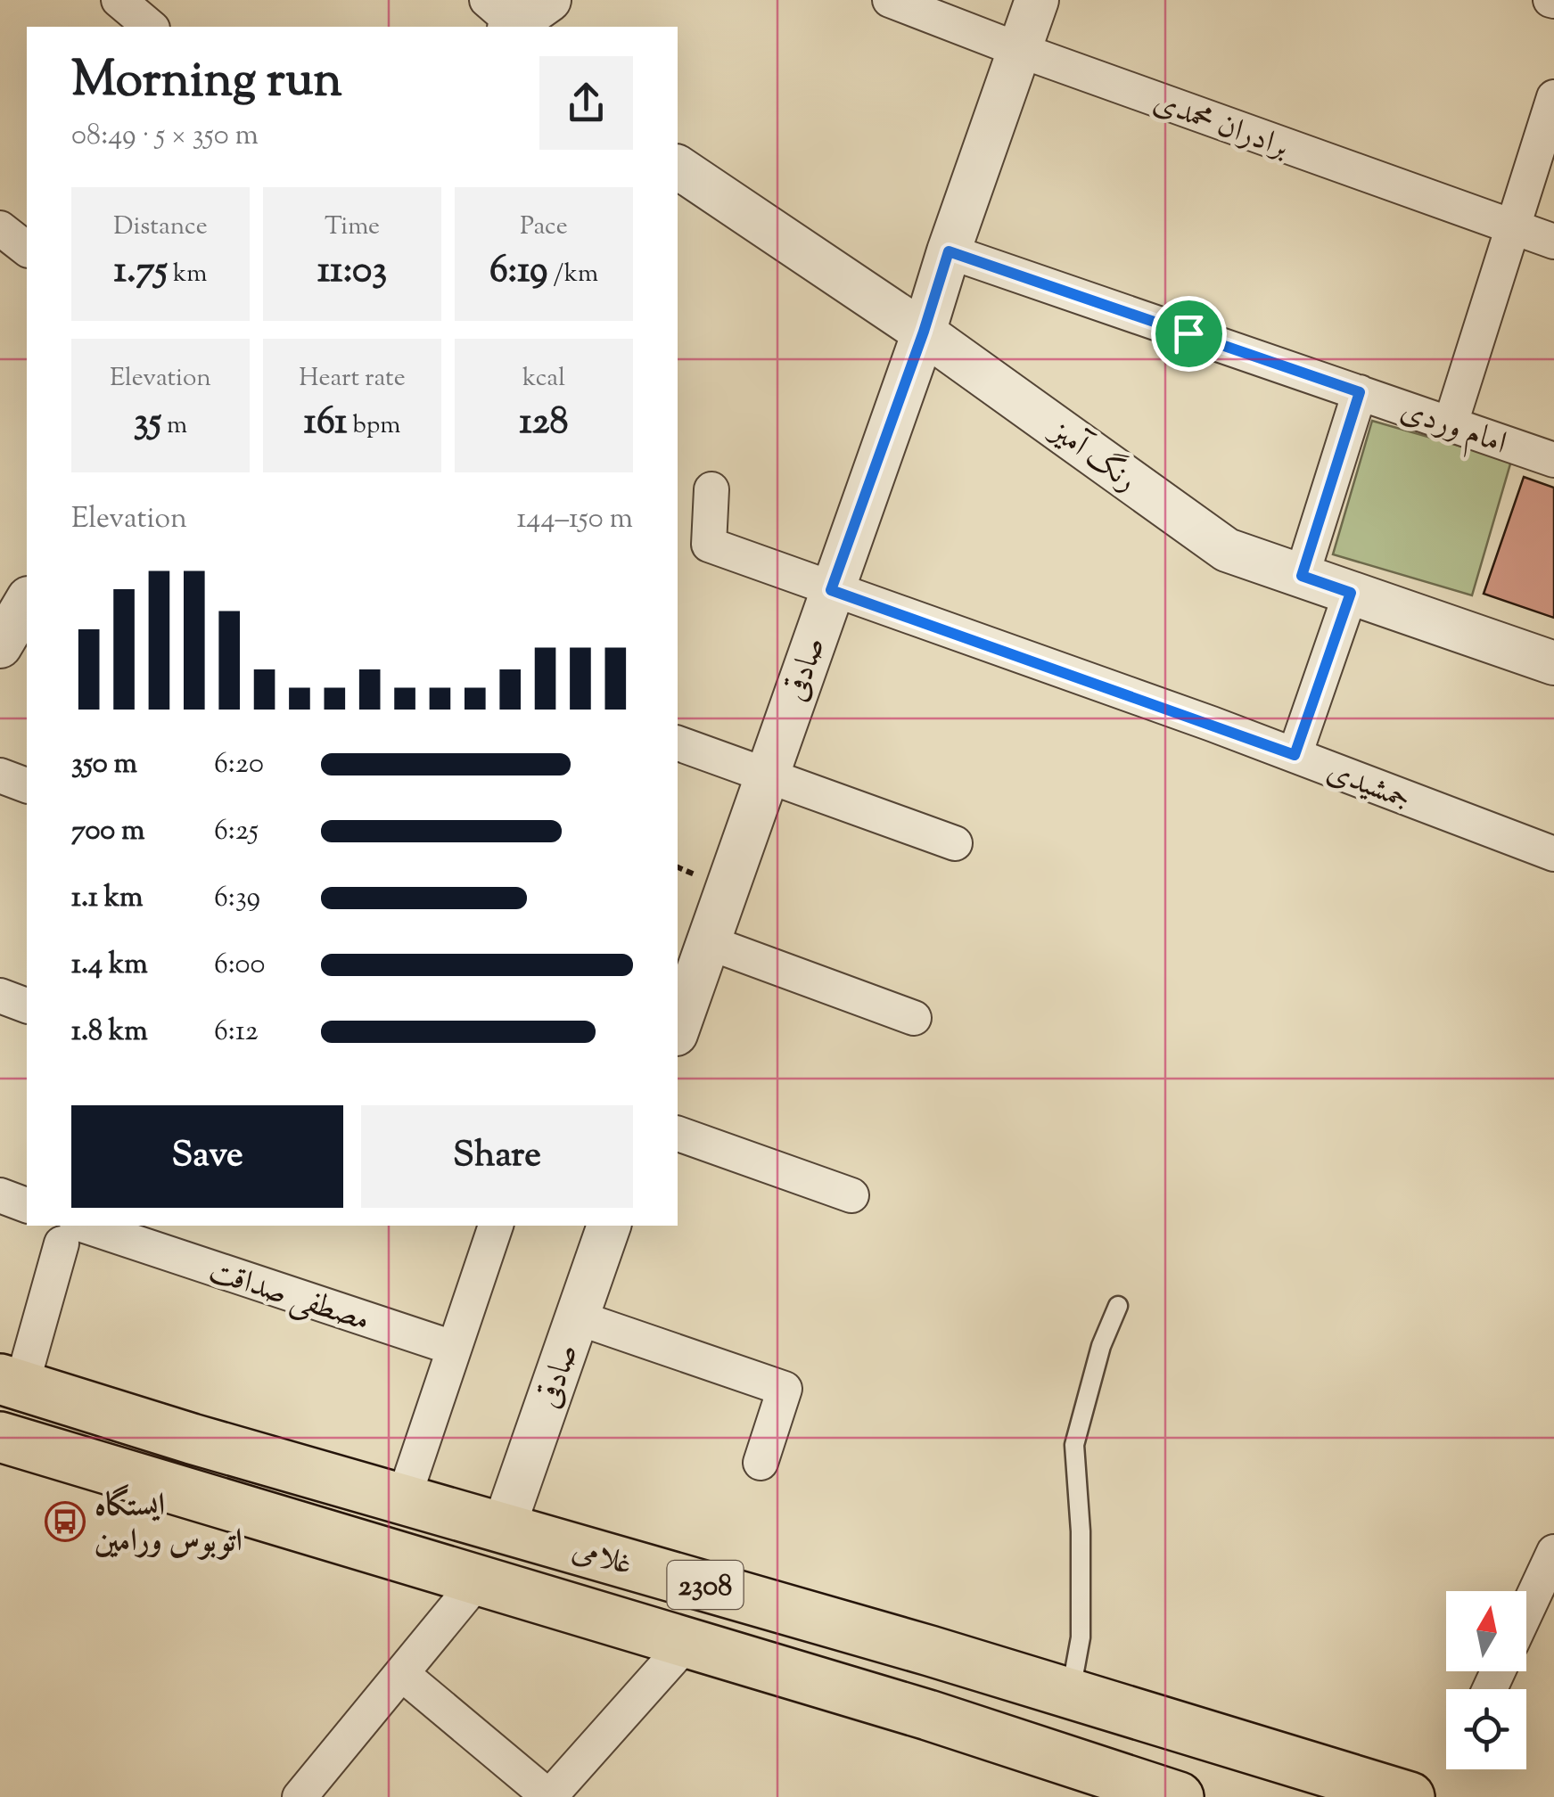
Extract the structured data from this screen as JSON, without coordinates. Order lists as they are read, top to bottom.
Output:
{
  "streets": {
    "main road": ["غلامی", "2308"],
    "street": [
      "برادران محمدی",
      "امام وردی",
      "رنگ آمیز",
      "صادقی",
      "جمشیدی",
      "مصطفی صداقت"
    ]
  },
  "crossings": [
    ["برادران محمدی", "صادقی"],
    ["امام وردی", "صادقی"],
    ["رنگ آمیز", "صادقی"],
    ["صادقی", "جمشیدی"],
    ["صادقی", "غلامی"]
  ],
  "places": {
    "bus stop": ["ایستگاه اتوبوس ورامین"]
  },
  "north": "top",
  "page": {
    "heading": ["Morning run", "08:49 · 5 × 350 m"],
    "stats": [
      ["Distance", "1.75 km"],
      ["Time", "11:03"],
      ["Pace", "6:19 /km"],
      ["Elevation", "35 m"],
      ["Heart rate", "161 bpm"],
      ["kcal", "128"]
    ],
    "chart": ["Elevation", "144–150 m"],
    "list": [
      {
        "name": "350 m",
        "note": "6:20"
      },
      {
        "name": "700 m",
        "note": "6:25"
      },
      {
        "name": "1.1 km",
        "note": "6:39"
      },
      {
        "name": "1.4 km",
        "note": "6:00"
      },
      {
        "name": "1.8 km",
        "note": "6:12"
      }
    ],
    "buttons": ["Save", "Share"]
  }
}
